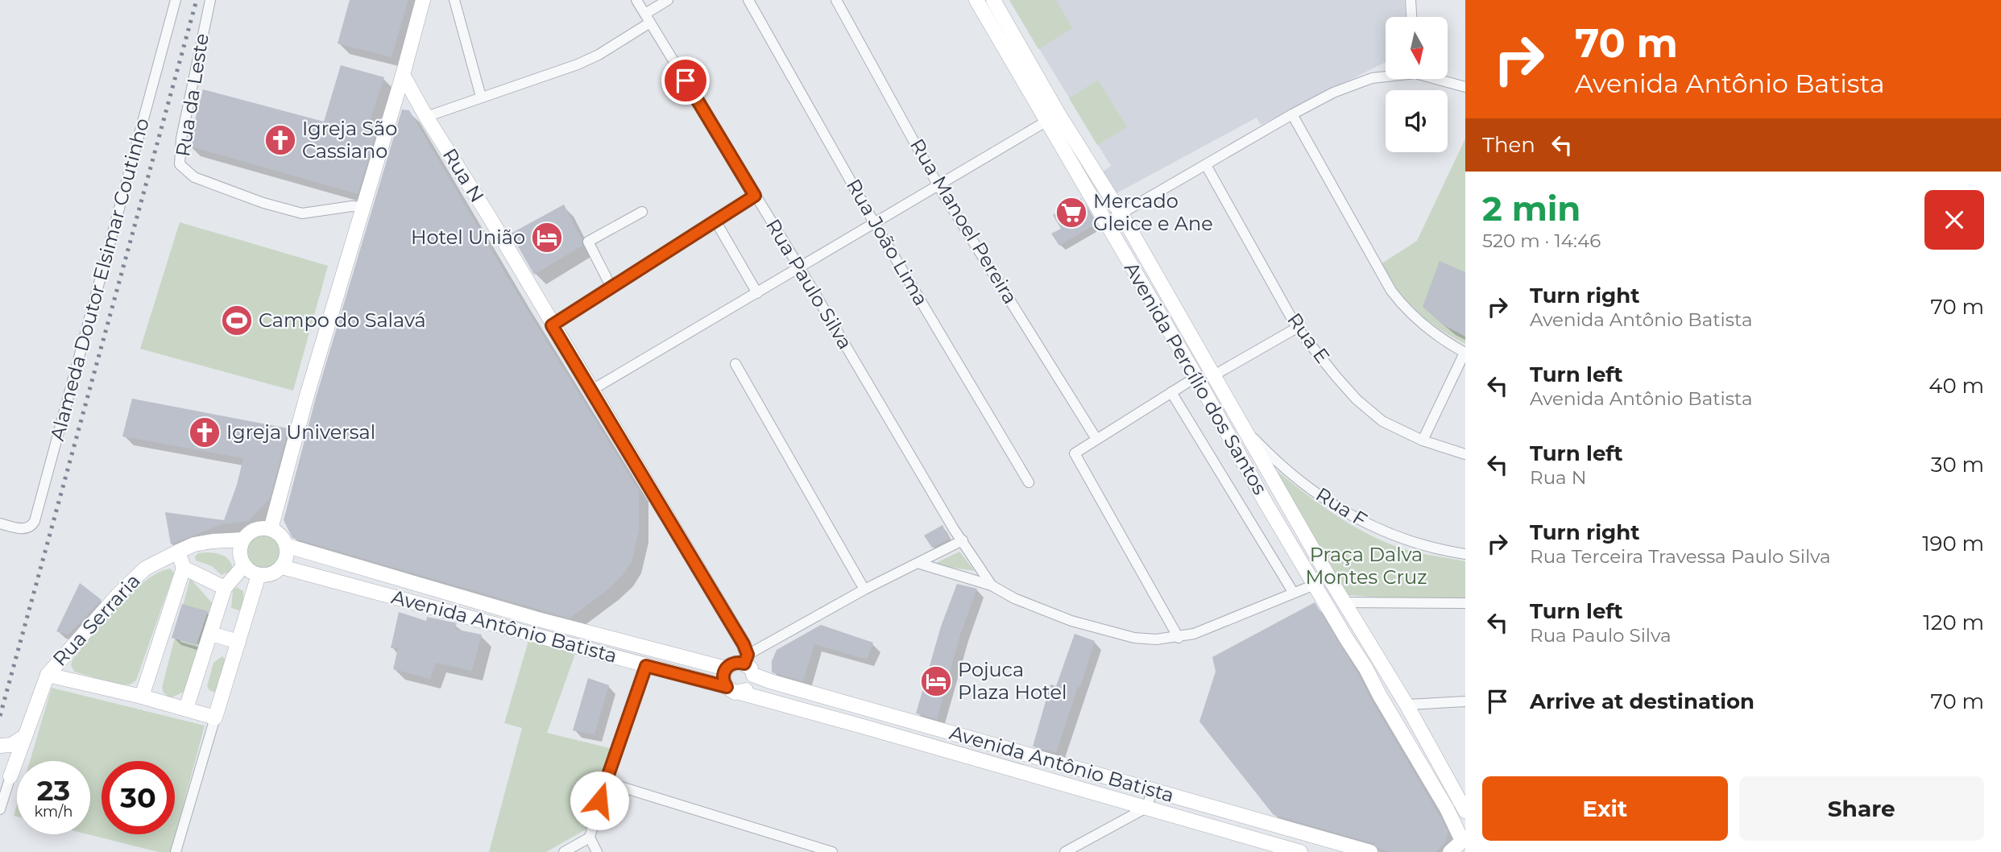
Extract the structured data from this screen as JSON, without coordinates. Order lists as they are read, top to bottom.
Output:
{
  "streets": {
    "street": [
      "Rua da Leste",
      "Rua N",
      "Rua Manoel Pereira",
      "Rua João Lima",
      "Alameda Doutor Elsimar Coutinho",
      "Rua Paulo Silva",
      "Rua E",
      "Avenida Percílio dos Santos",
      "Rua F",
      "Rua Serraria",
      "Avenida Antônio Batista"
    ]
  },
  "crossings": [
    ["Rua N", "Avenida Antônio Batista"],
    ["Rua Paulo Silva", "Avenida Percílio dos Santos"],
    ["Avenida Percílio dos Santos", "Rua F"],
    ["Rua Serraria", "Avenida Antônio Batista"]
  ],
  "parks": ["Praça Dalva Montes Cruz"],
  "places": {
    "church": ["Igreja São Cassiano", "Igreja Universal"],
    "supermarket": ["Mercado Gleice e Ane"],
    "hotel": ["Hotel União", "Pojuca Plaza Hotel"],
    "sports": ["Campo do Salavá"]
  },
  "north": "bottom",
  "page": {
    "turn": ["70 m", "Avenida Antônio Batista"],
    "then": "Then",
    "heading": ["2 min", "520 m · 14:46"],
    "list": [
      {
        "name": "Turn right",
        "note": "Avenida Antônio Batista",
        "value": "70 m"
      },
      {
        "name": "Turn left",
        "note": "Avenida Antônio Batista",
        "value": "40 m"
      },
      {
        "name": "Turn left",
        "note": "Rua N",
        "value": "30 m"
      },
      {
        "name": "Turn right",
        "note": "Rua Terceira Travessa Paulo Silva",
        "value": "190 m"
      },
      {
        "name": "Turn left",
        "note": "Rua Paulo Silva",
        "value": "120 m"
      },
      {
        "name": "Arrive at destination",
        "value": "70 m"
      }
    ],
    "speed": "23 km/h",
    "limit": "30",
    "buttons": ["Exit", "Share"]
  }
}
